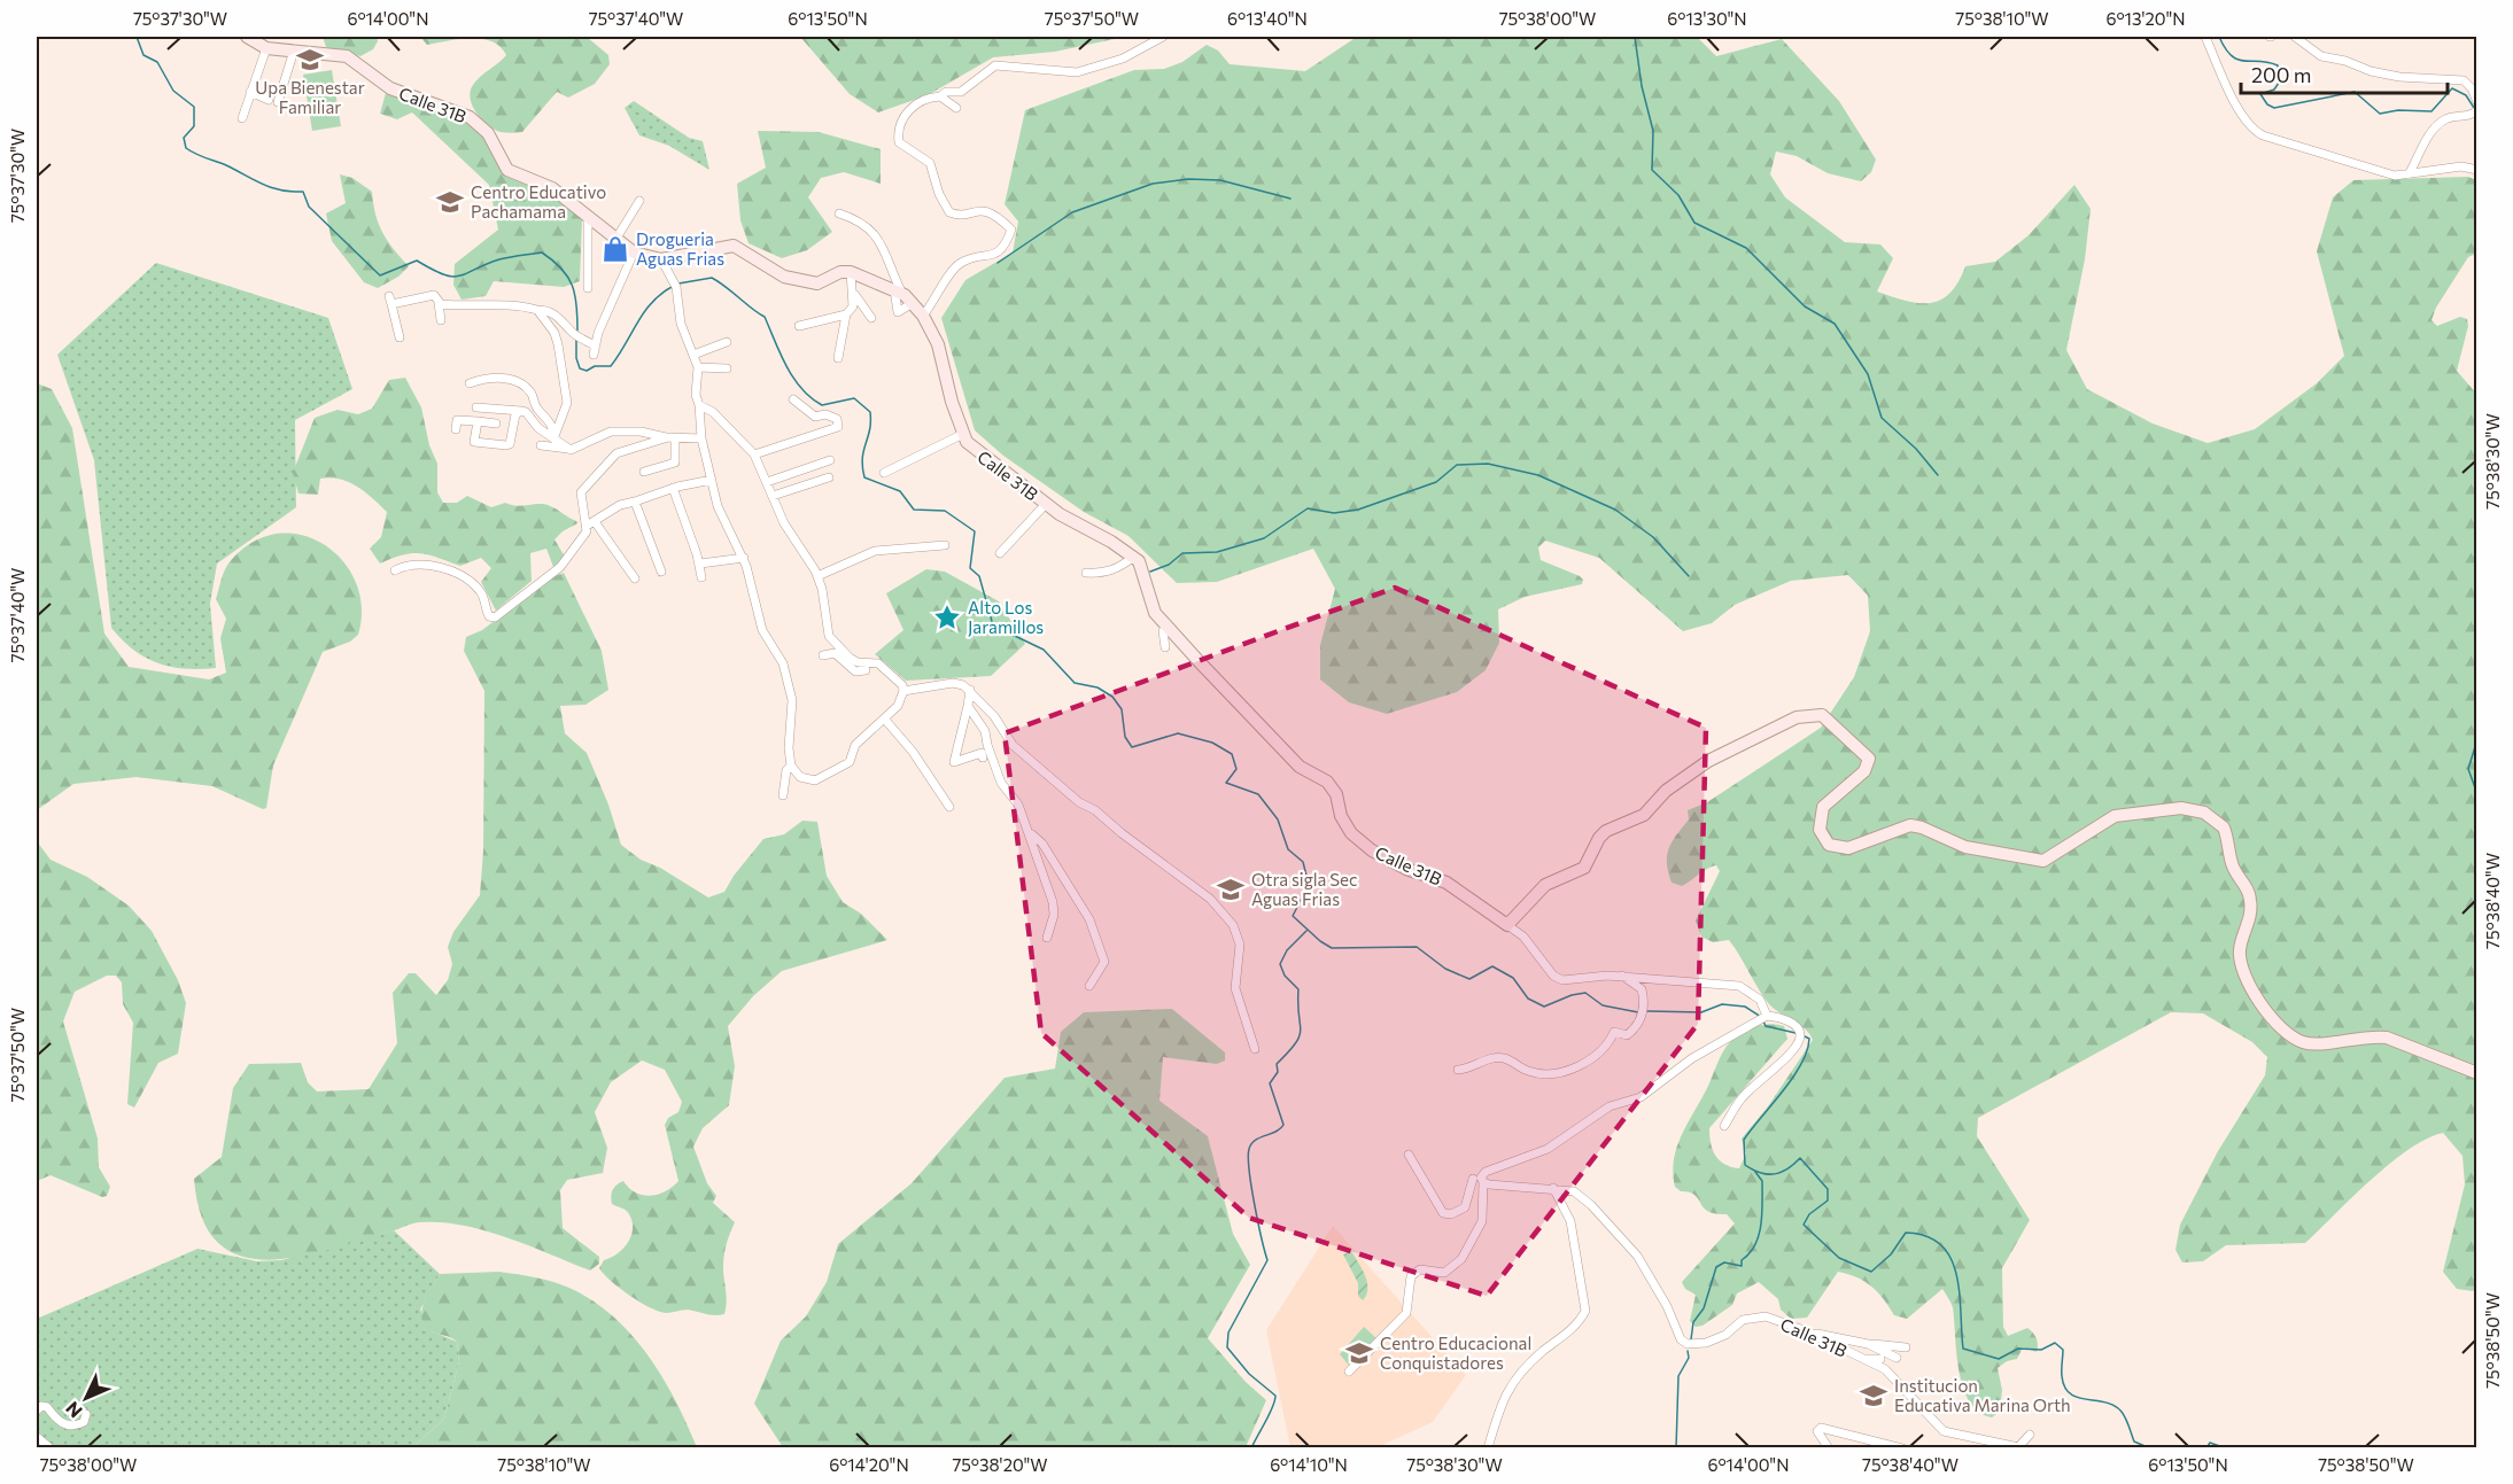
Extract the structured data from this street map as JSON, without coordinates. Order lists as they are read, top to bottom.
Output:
{
  "streets": {
    "street": ["Calle 31B"]
  },
  "places": {
    "school or university": [
      "Upa Bienestar Familiar",
      "Centro Educativo Pachamama",
      "Otra sigla Sec Aguas Frias",
      "Centro Educacional Conquistadores",
      "Institucion Educativa Marina Orth"
    ],
    "shop": ["Drogueria Aguas Frias"],
    "place": ["Alto Los Jaramillos"]
  },
  "scale_bar": "200 m",
  "north": "bottom left",
  "coordinates": [
    "75°37'30\"W",
    "6°14'00\"N",
    "75°37'40\"W",
    "6°13'50\"N",
    "75°37'50\"W",
    "6°13'40\"N",
    "75°38'00\"W",
    "6°13'30\"N",
    "75°38'10\"W",
    "6°13'20\"N",
    "75°38'30\"W",
    "75°38'40\"W",
    "75°38'50\"W",
    "6°14'20\"N",
    "75°38'20\"W",
    "6°14'10\"N"
  ]
}
